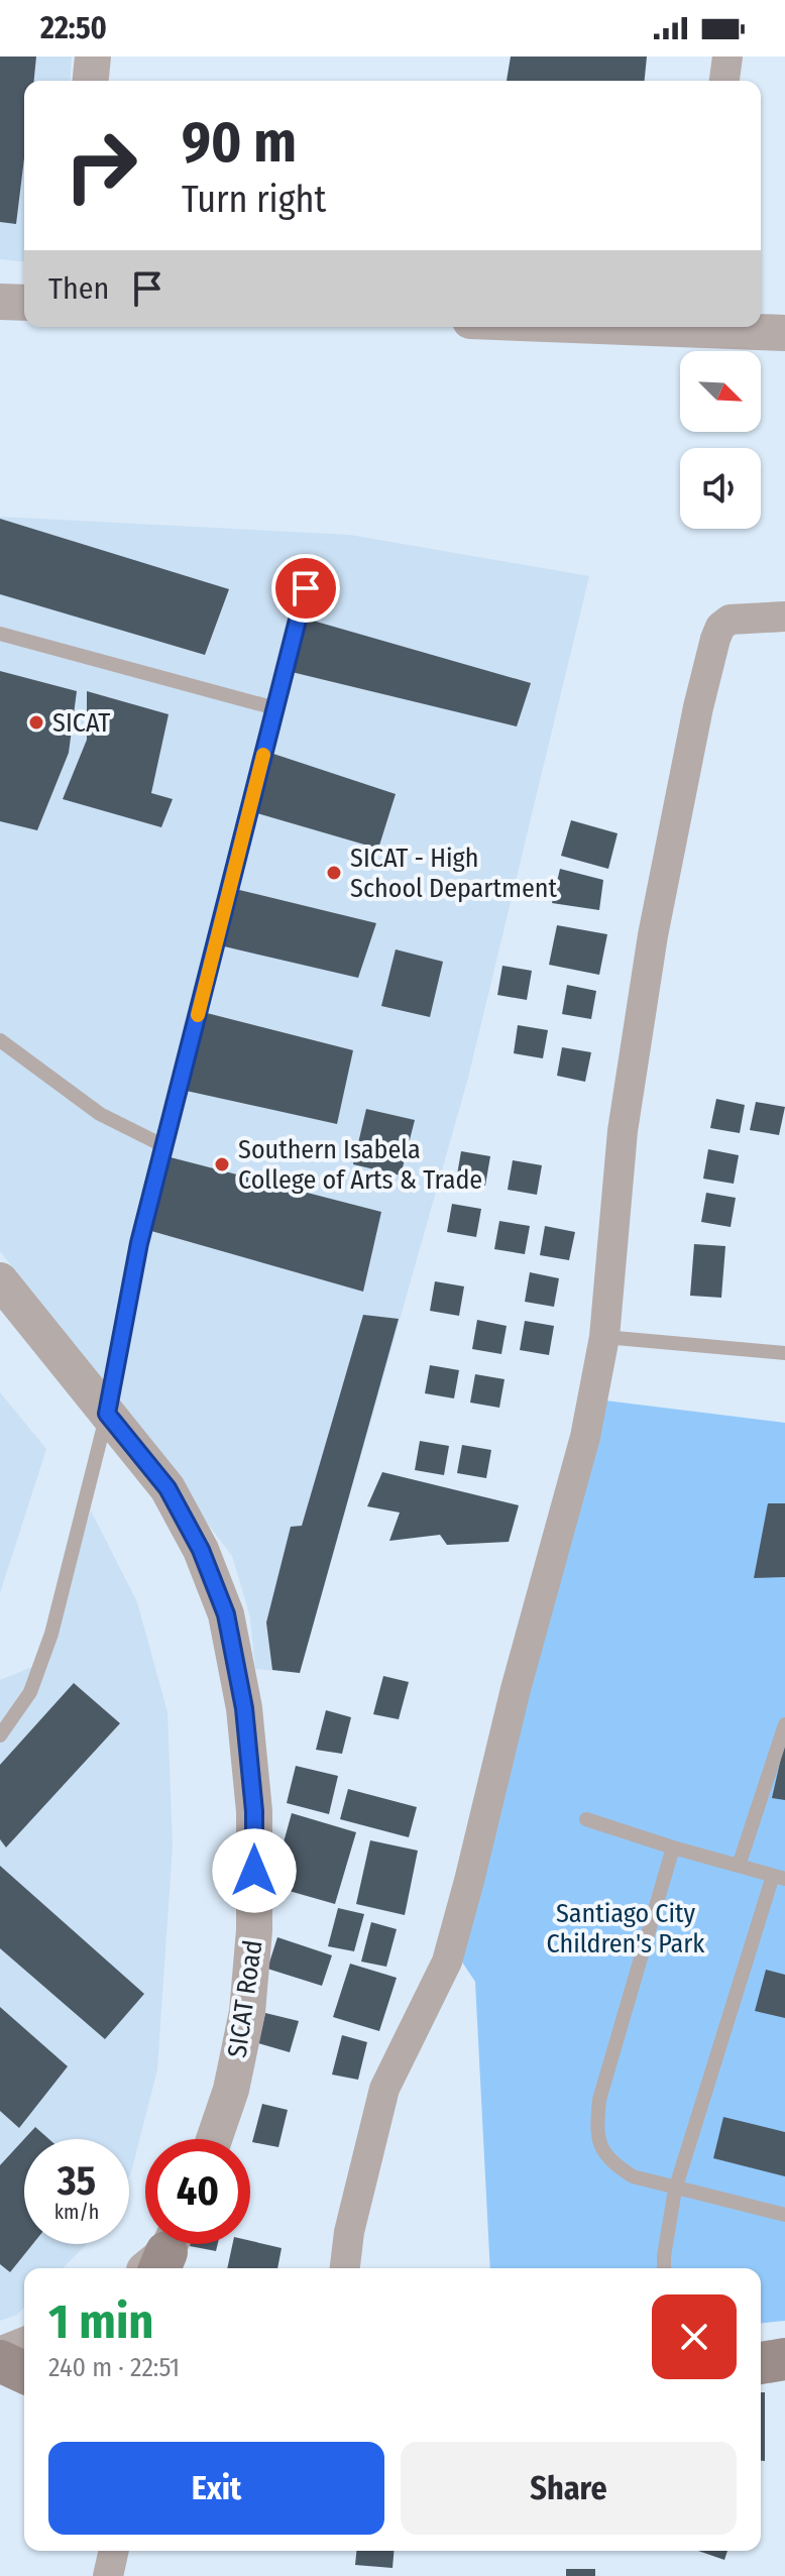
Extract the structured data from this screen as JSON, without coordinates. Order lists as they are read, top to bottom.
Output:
{
  "streets": {
    "street": ["SICAT Road"]
  },
  "parks": ["Santiago City Children's Park"],
  "places": ["SICAT", "SICAT - High School Department", "Southern Isabela College of Arts & Trade"],
  "north": "bottom right",
  "page": {
    "status": "22:50",
    "turn": ["90 m", "Turn right"],
    "then": "Then",
    "speed": "35 km/h",
    "limit": "40",
    "heading": ["1 min", "240 m · 22:51"],
    "buttons": ["Exit", "Share"]
  }
}
